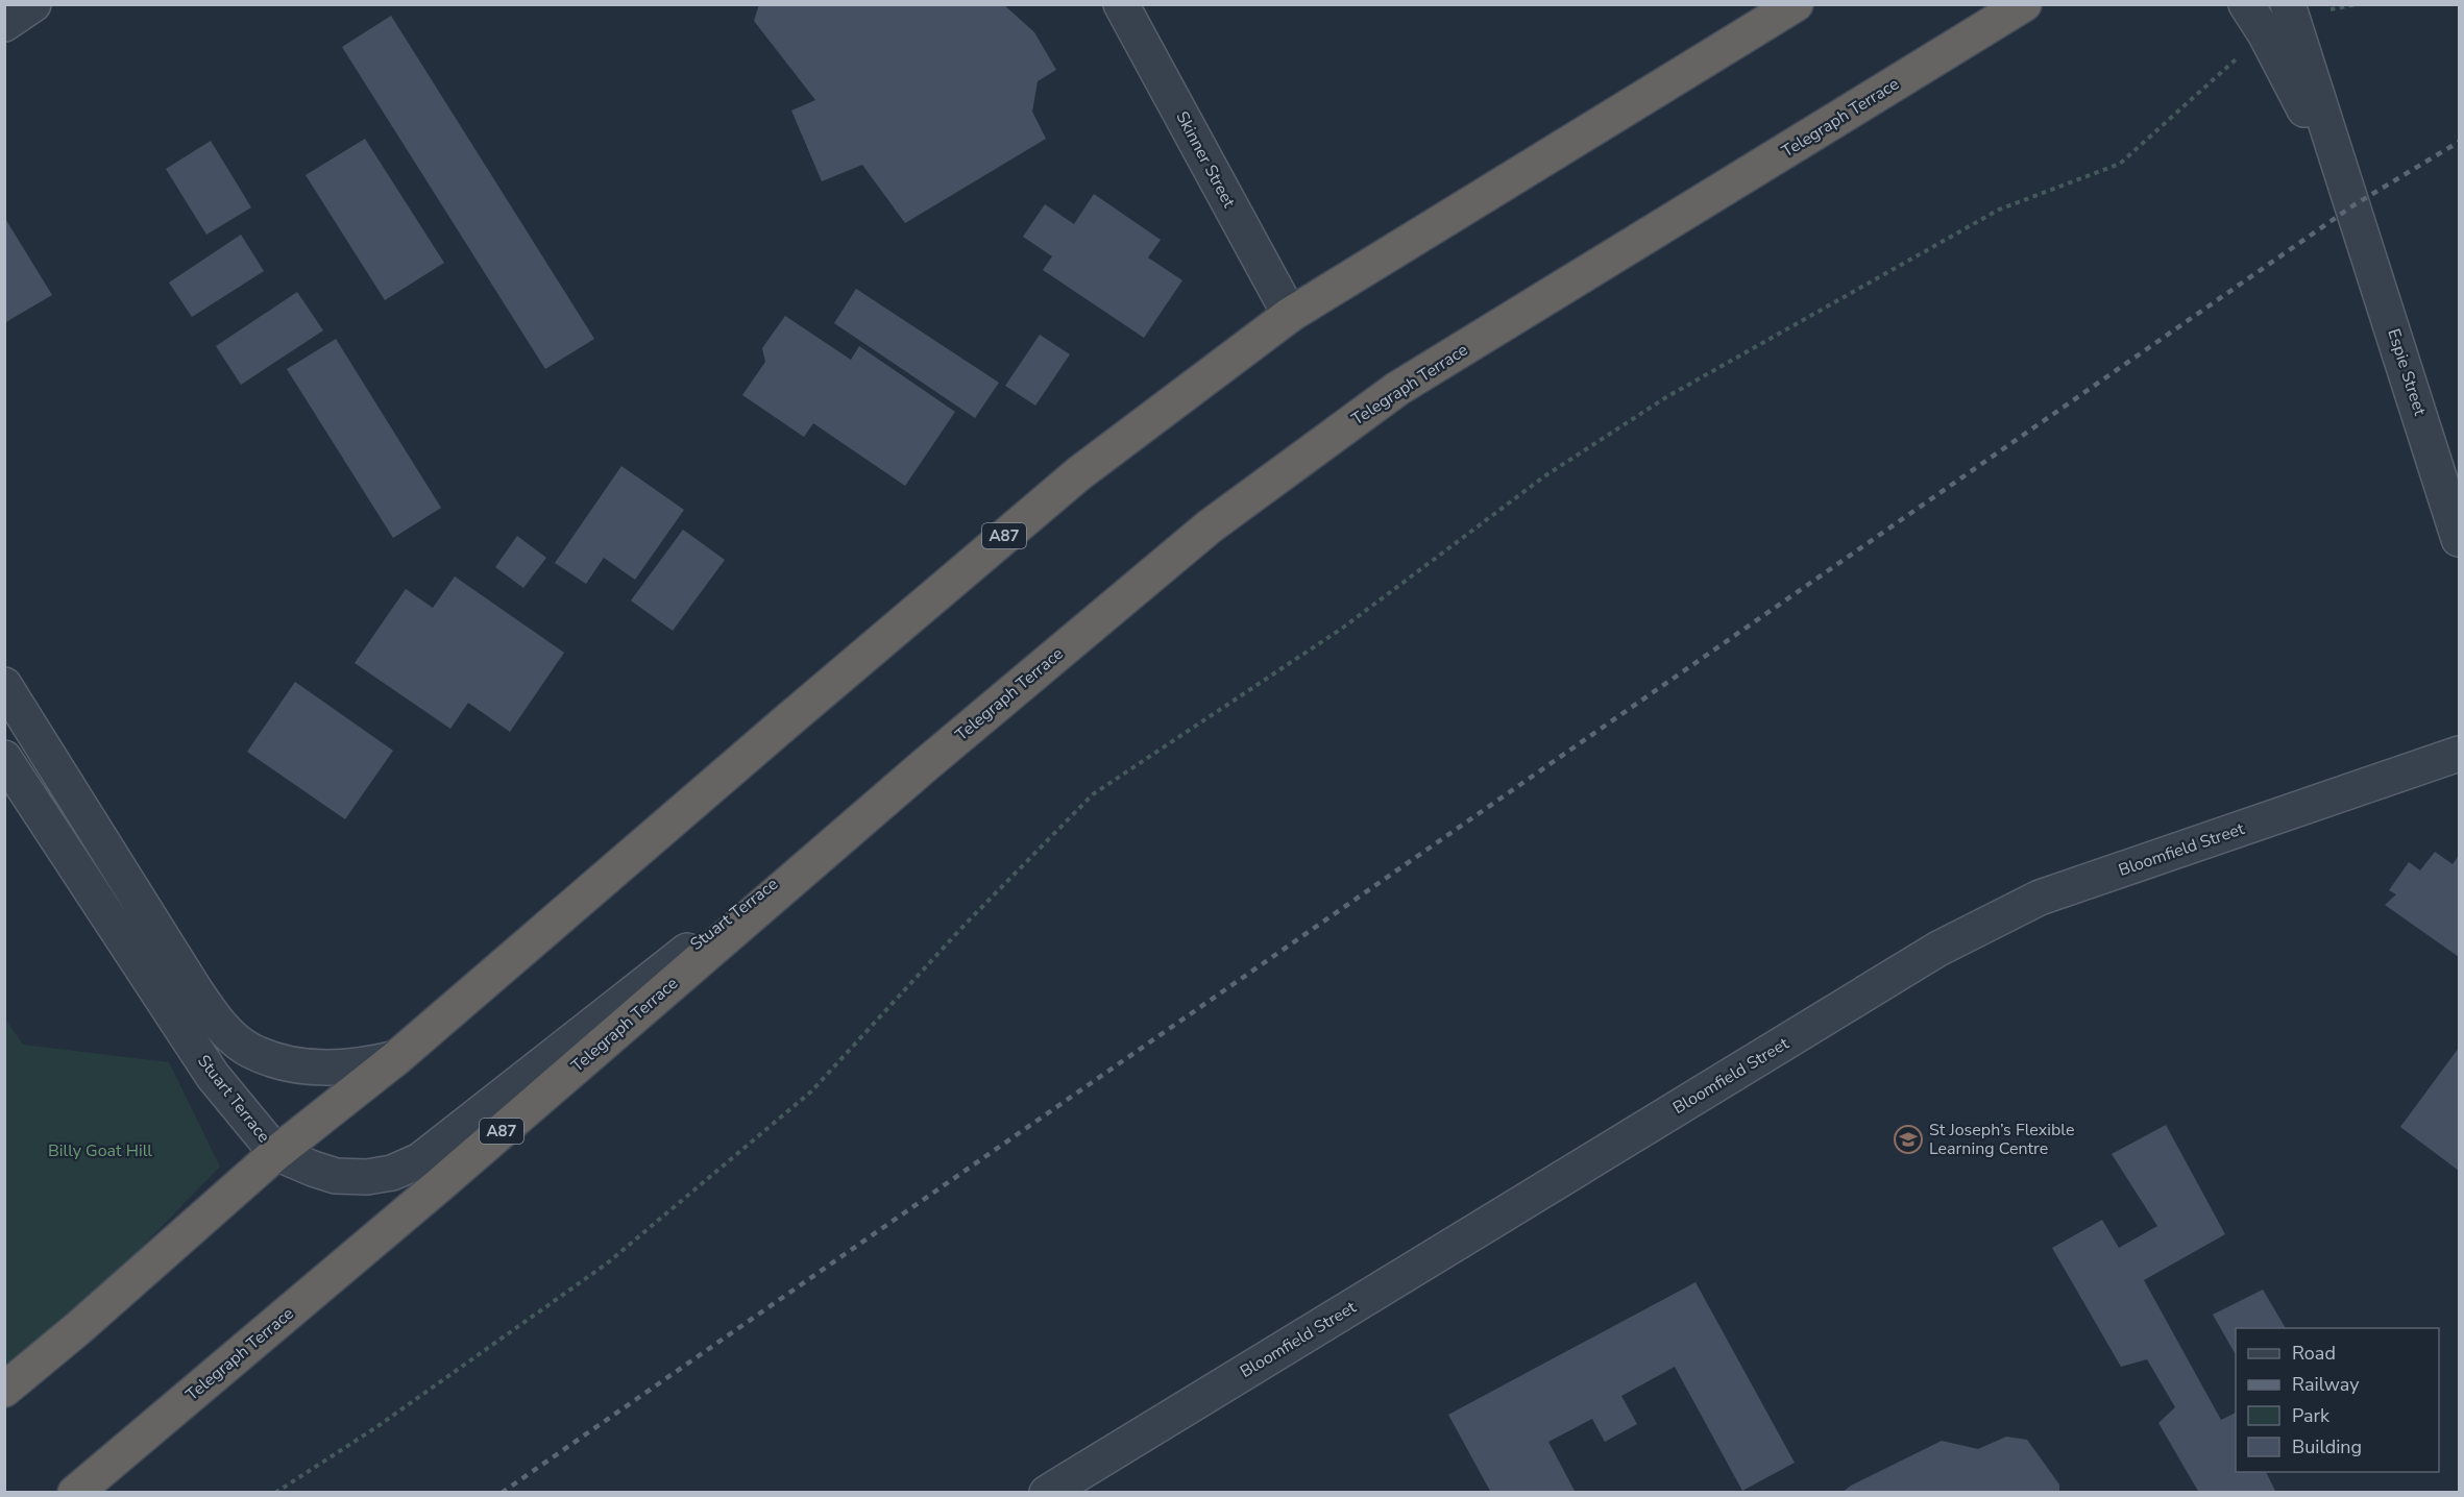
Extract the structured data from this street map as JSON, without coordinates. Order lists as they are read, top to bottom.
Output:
{
  "streets": {
    "highway": ["Telegraph Terrace", "A87"],
    "street": [
      "Skinner Street",
      "Espie Street",
      "Bloomfield Street",
      "Stuart Terrace"
    ]
  },
  "crossings": [
    ["Telegraph Terrace", "Stuart Terrace"],
    ["Skinner Street", "A87"],
    ["A87", "Stuart Terrace"]
  ],
  "parks": ["Billy Goat Hill"],
  "places": {
    "school or university": ["St Joseph’s Flexible Learning Centre"]
  },
  "legend": [
    "Road",
    "Railway",
    "Park",
    "Building"
  ]
}
